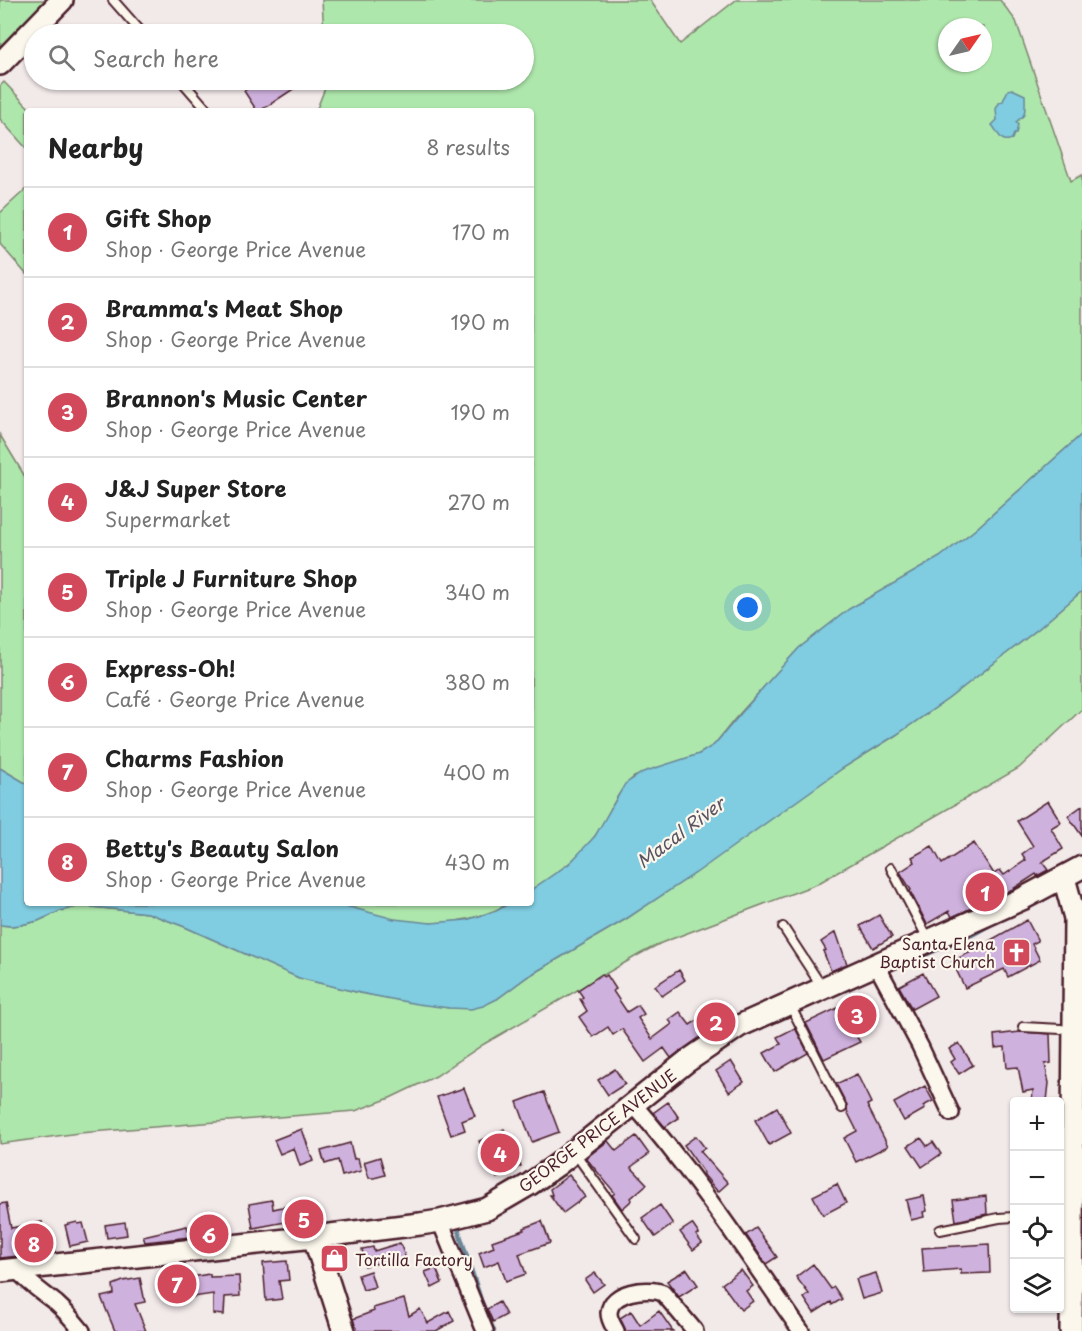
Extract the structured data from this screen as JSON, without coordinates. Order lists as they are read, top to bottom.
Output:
{
  "streets": {
    "main road": ["GEORGE PRICE AVENUE"]
  },
  "water": ["Macal River"],
  "places": {
    "church": ["Santa Elena Baptist Church"],
    "shop": ["Tortilla Factory"]
  },
  "north": "top right",
  "page": {
    "search": "Search here",
    "heading": ["Nearby", "8 results"],
    "list": [
      {
        "mark": "1",
        "name": "Gift Shop",
        "note": "Shop · George Price Avenue",
        "value": "170 m"
      },
      {
        "mark": "2",
        "name": "Bramma's Meat Shop",
        "note": "Shop · George Price Avenue",
        "value": "190 m"
      },
      {
        "mark": "3",
        "name": "Brannon's Music Center",
        "note": "Shop · George Price Avenue",
        "value": "190 m"
      },
      {
        "mark": "4",
        "name": "J&J Super Store",
        "note": "Supermarket",
        "value": "270 m"
      },
      {
        "mark": "5",
        "name": "Triple J Furniture Shop",
        "note": "Shop · George Price Avenue",
        "value": "340 m"
      },
      {
        "mark": "6",
        "name": "Express-Oh!",
        "note": "Café · George Price Avenue",
        "value": "380 m"
      },
      {
        "mark": "7",
        "name": "Charms Fashion",
        "note": "Shop · George Price Avenue",
        "value": "400 m"
      },
      {
        "mark": "8",
        "name": "Betty's Beauty Salon",
        "note": "Shop · George Price Avenue",
        "value": "430 m"
      }
    ],
    "pins": [
      "1",
      "3",
      "2",
      "4",
      "5",
      "6",
      "8",
      "7"
    ],
    "map_buttons": ["+", "−"]
  }
}
